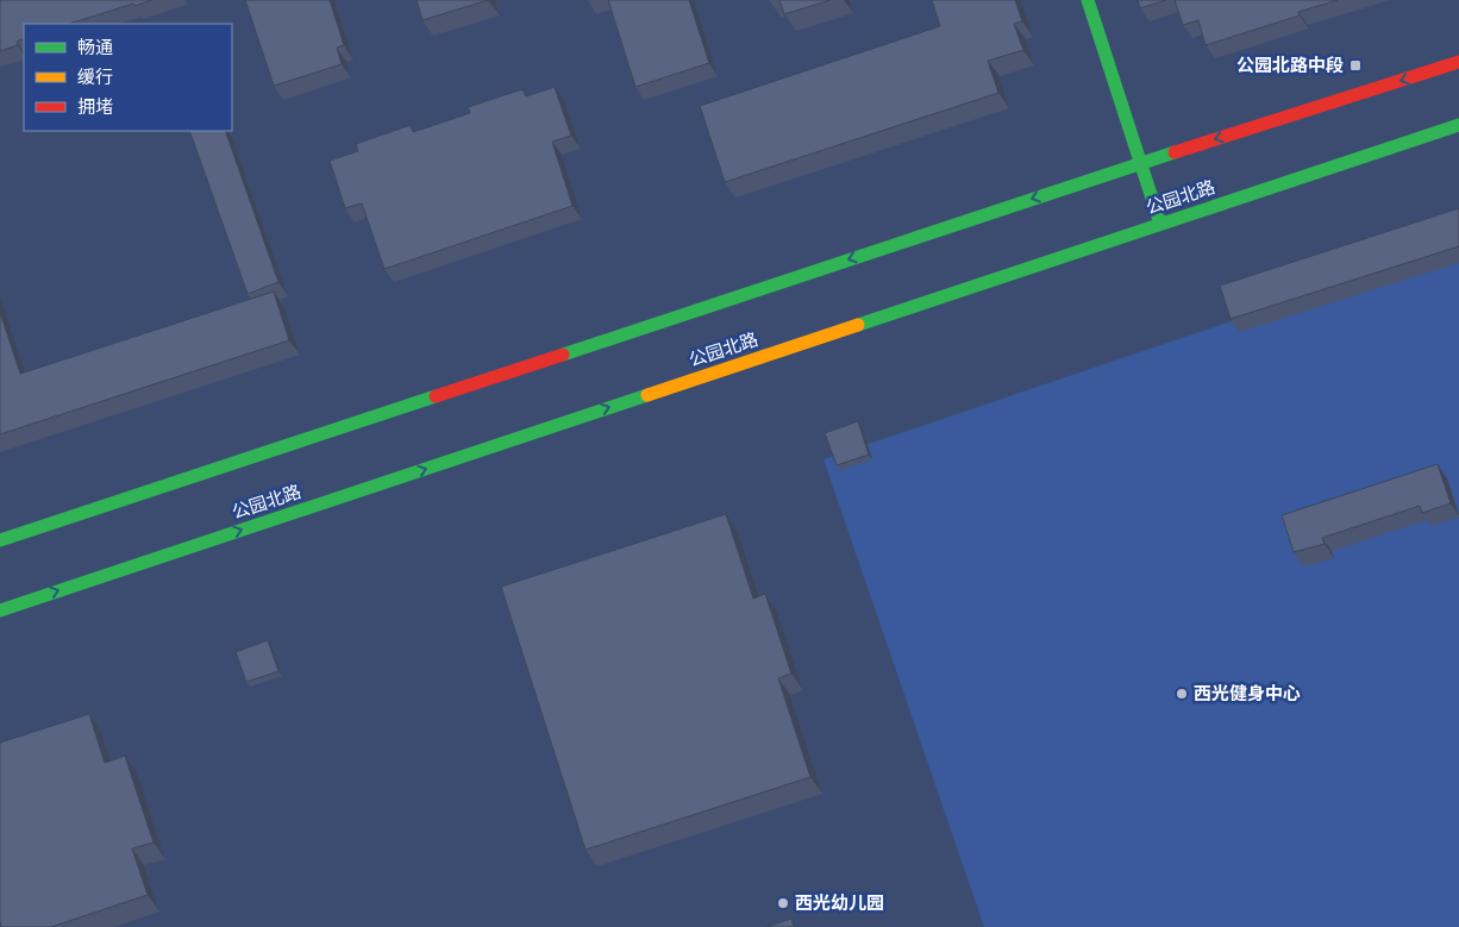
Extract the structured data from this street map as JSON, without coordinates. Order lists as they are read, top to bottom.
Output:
{
  "streets": {
    "main road": ["公园北路"]
  },
  "places": {
    "transit": ["公园北路中段"],
    "other": ["西光健身中心", "西光幼儿园"]
  },
  "legend": ["畅通", "缓行", "拥堵"]
}
